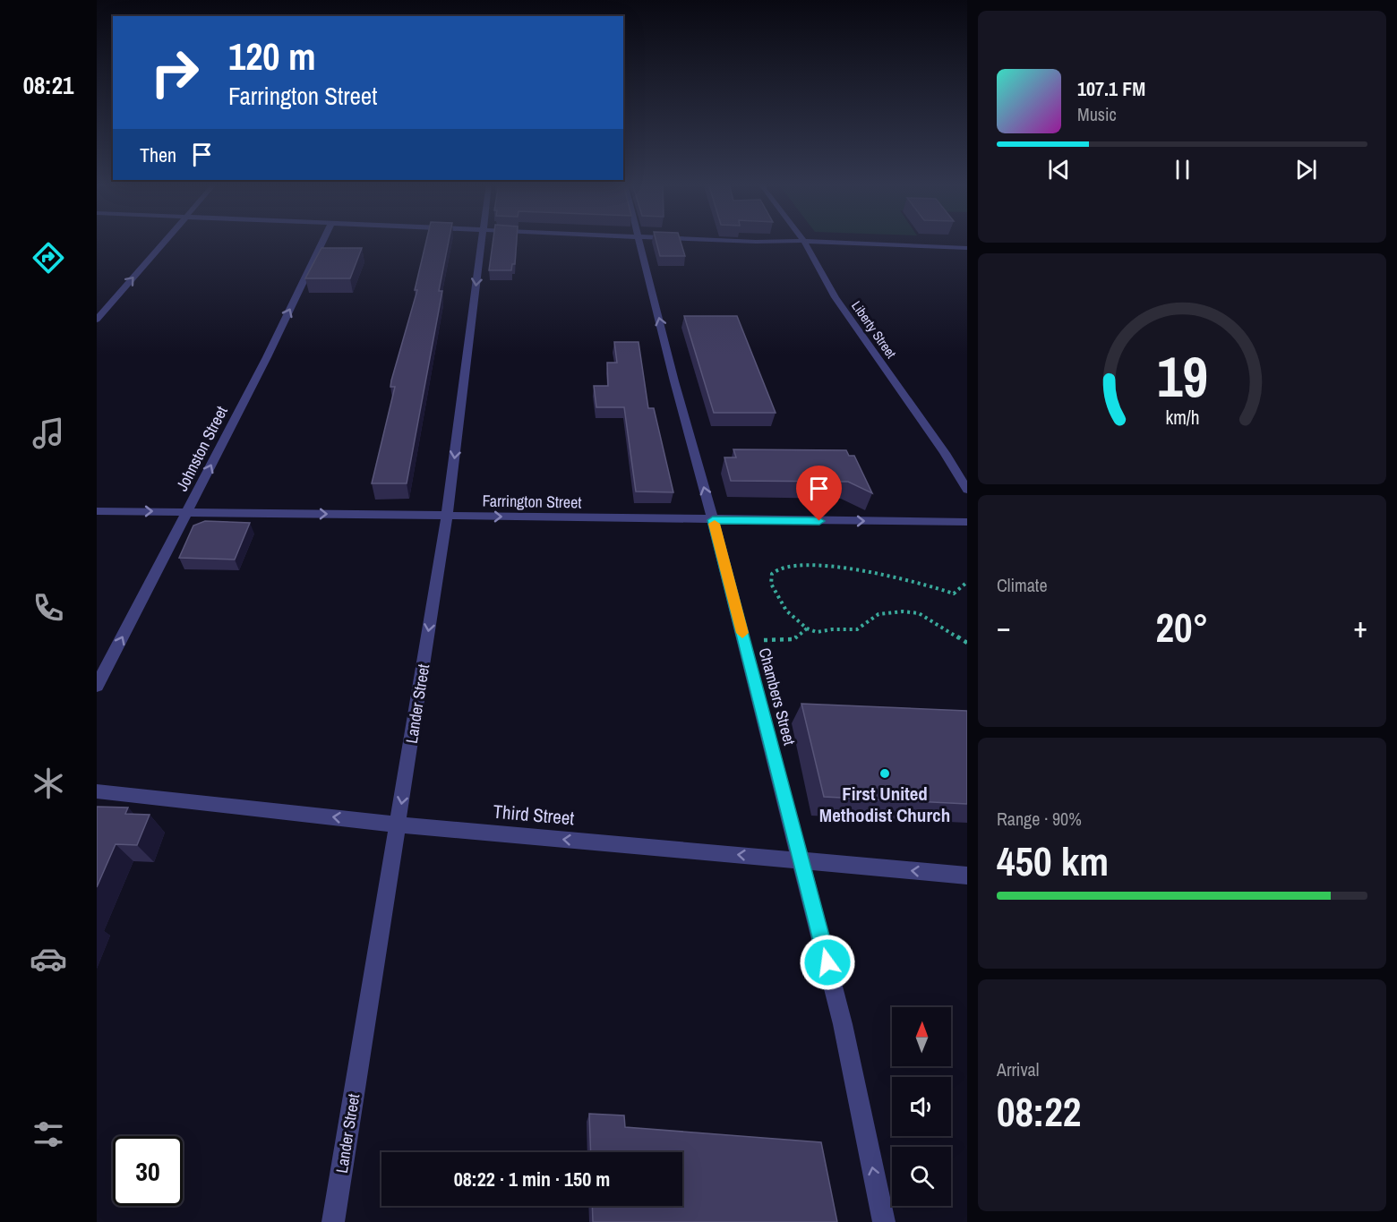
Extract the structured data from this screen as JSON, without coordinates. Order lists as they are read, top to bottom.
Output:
{
  "streets": {
    "street": [
      "Liberty Street",
      "Johnston Street",
      "Farrington Street",
      "Chambers Street",
      "Lander Street",
      "Third Street"
    ]
  },
  "crossings": [
    ["Johnston Street", "Farrington Street"],
    ["Farrington Street", "Chambers Street"],
    ["Farrington Street", "Lander Street"],
    ["Chambers Street", "Third Street"],
    ["Lander Street", "Third Street"]
  ],
  "one_way": [
    "Johnston Street",
    "Farrington Street",
    "Chambers Street",
    "Lander Street",
    "Third Street"
  ],
  "places": ["First United Methodist Church"],
  "north": "top",
  "page": {
    "tabs": "08:21",
    "turn": ["120 m", "Farrington Street"],
    "song": ["107.1 FM", "Music"],
    "then": "Then",
    "tile": [
      "Climate",
      ["Range · 90%", "450 km"],
      ["Arrival", "08:22"]
    ],
    "heat": ["−", "20°", "+"],
    "limit": "30",
    "trip": "08:22 · 1 min · 150 m",
    "gauge": ["19", "km/h"]
  }
}
